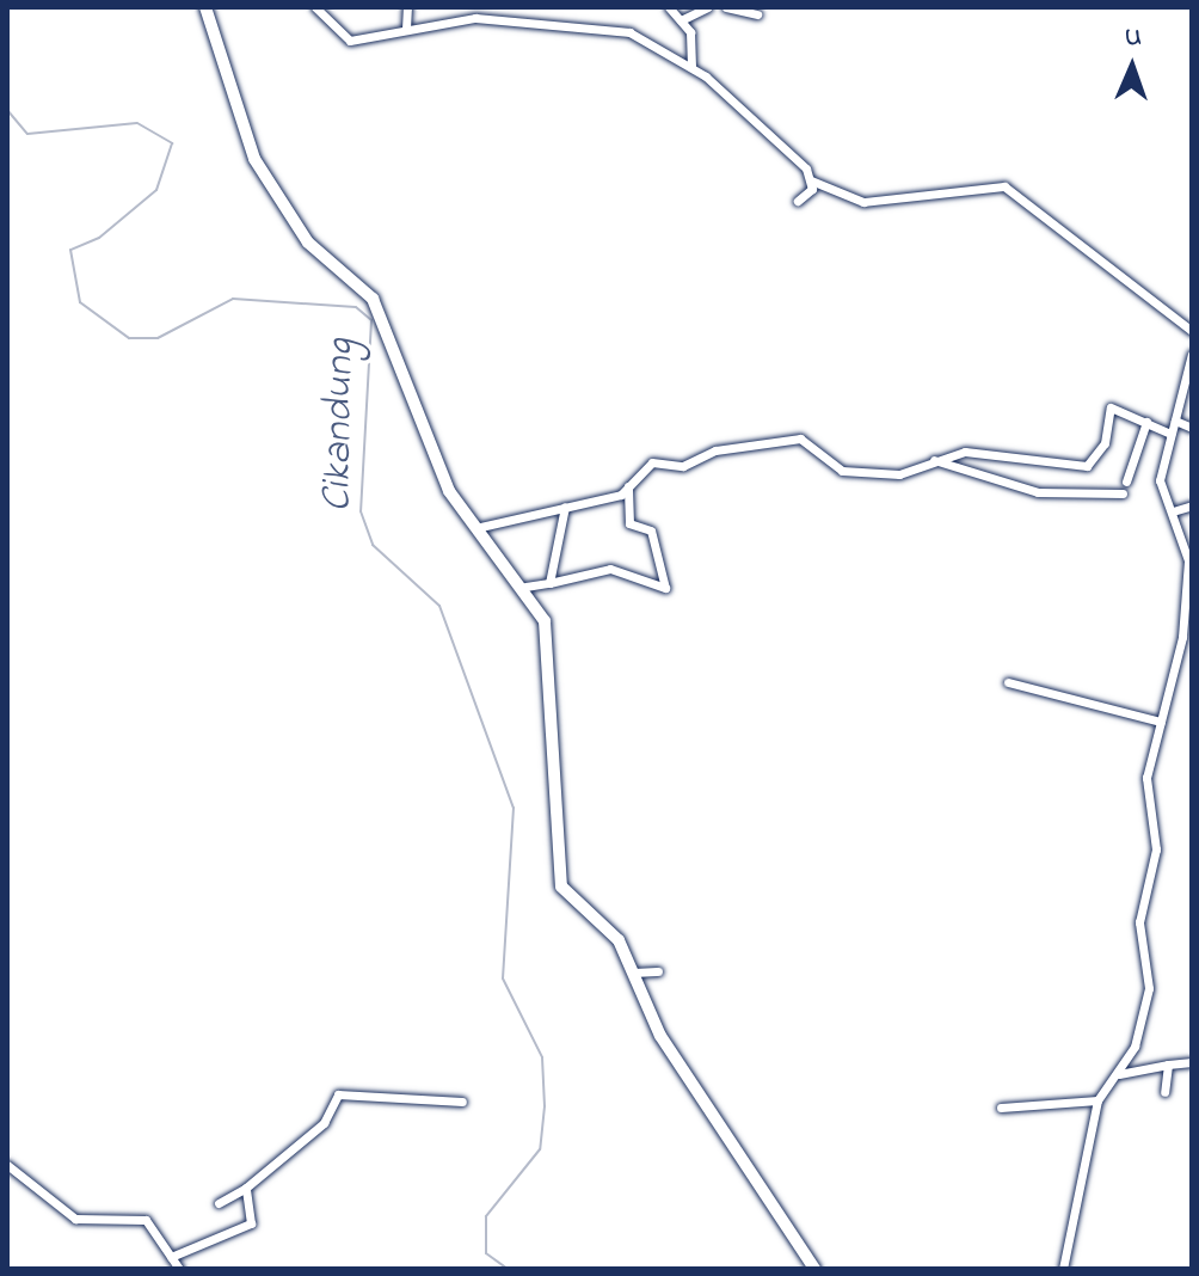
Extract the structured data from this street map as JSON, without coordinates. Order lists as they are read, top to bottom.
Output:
{
  "water": ["Cikandung"],
  "north": "top"
}
